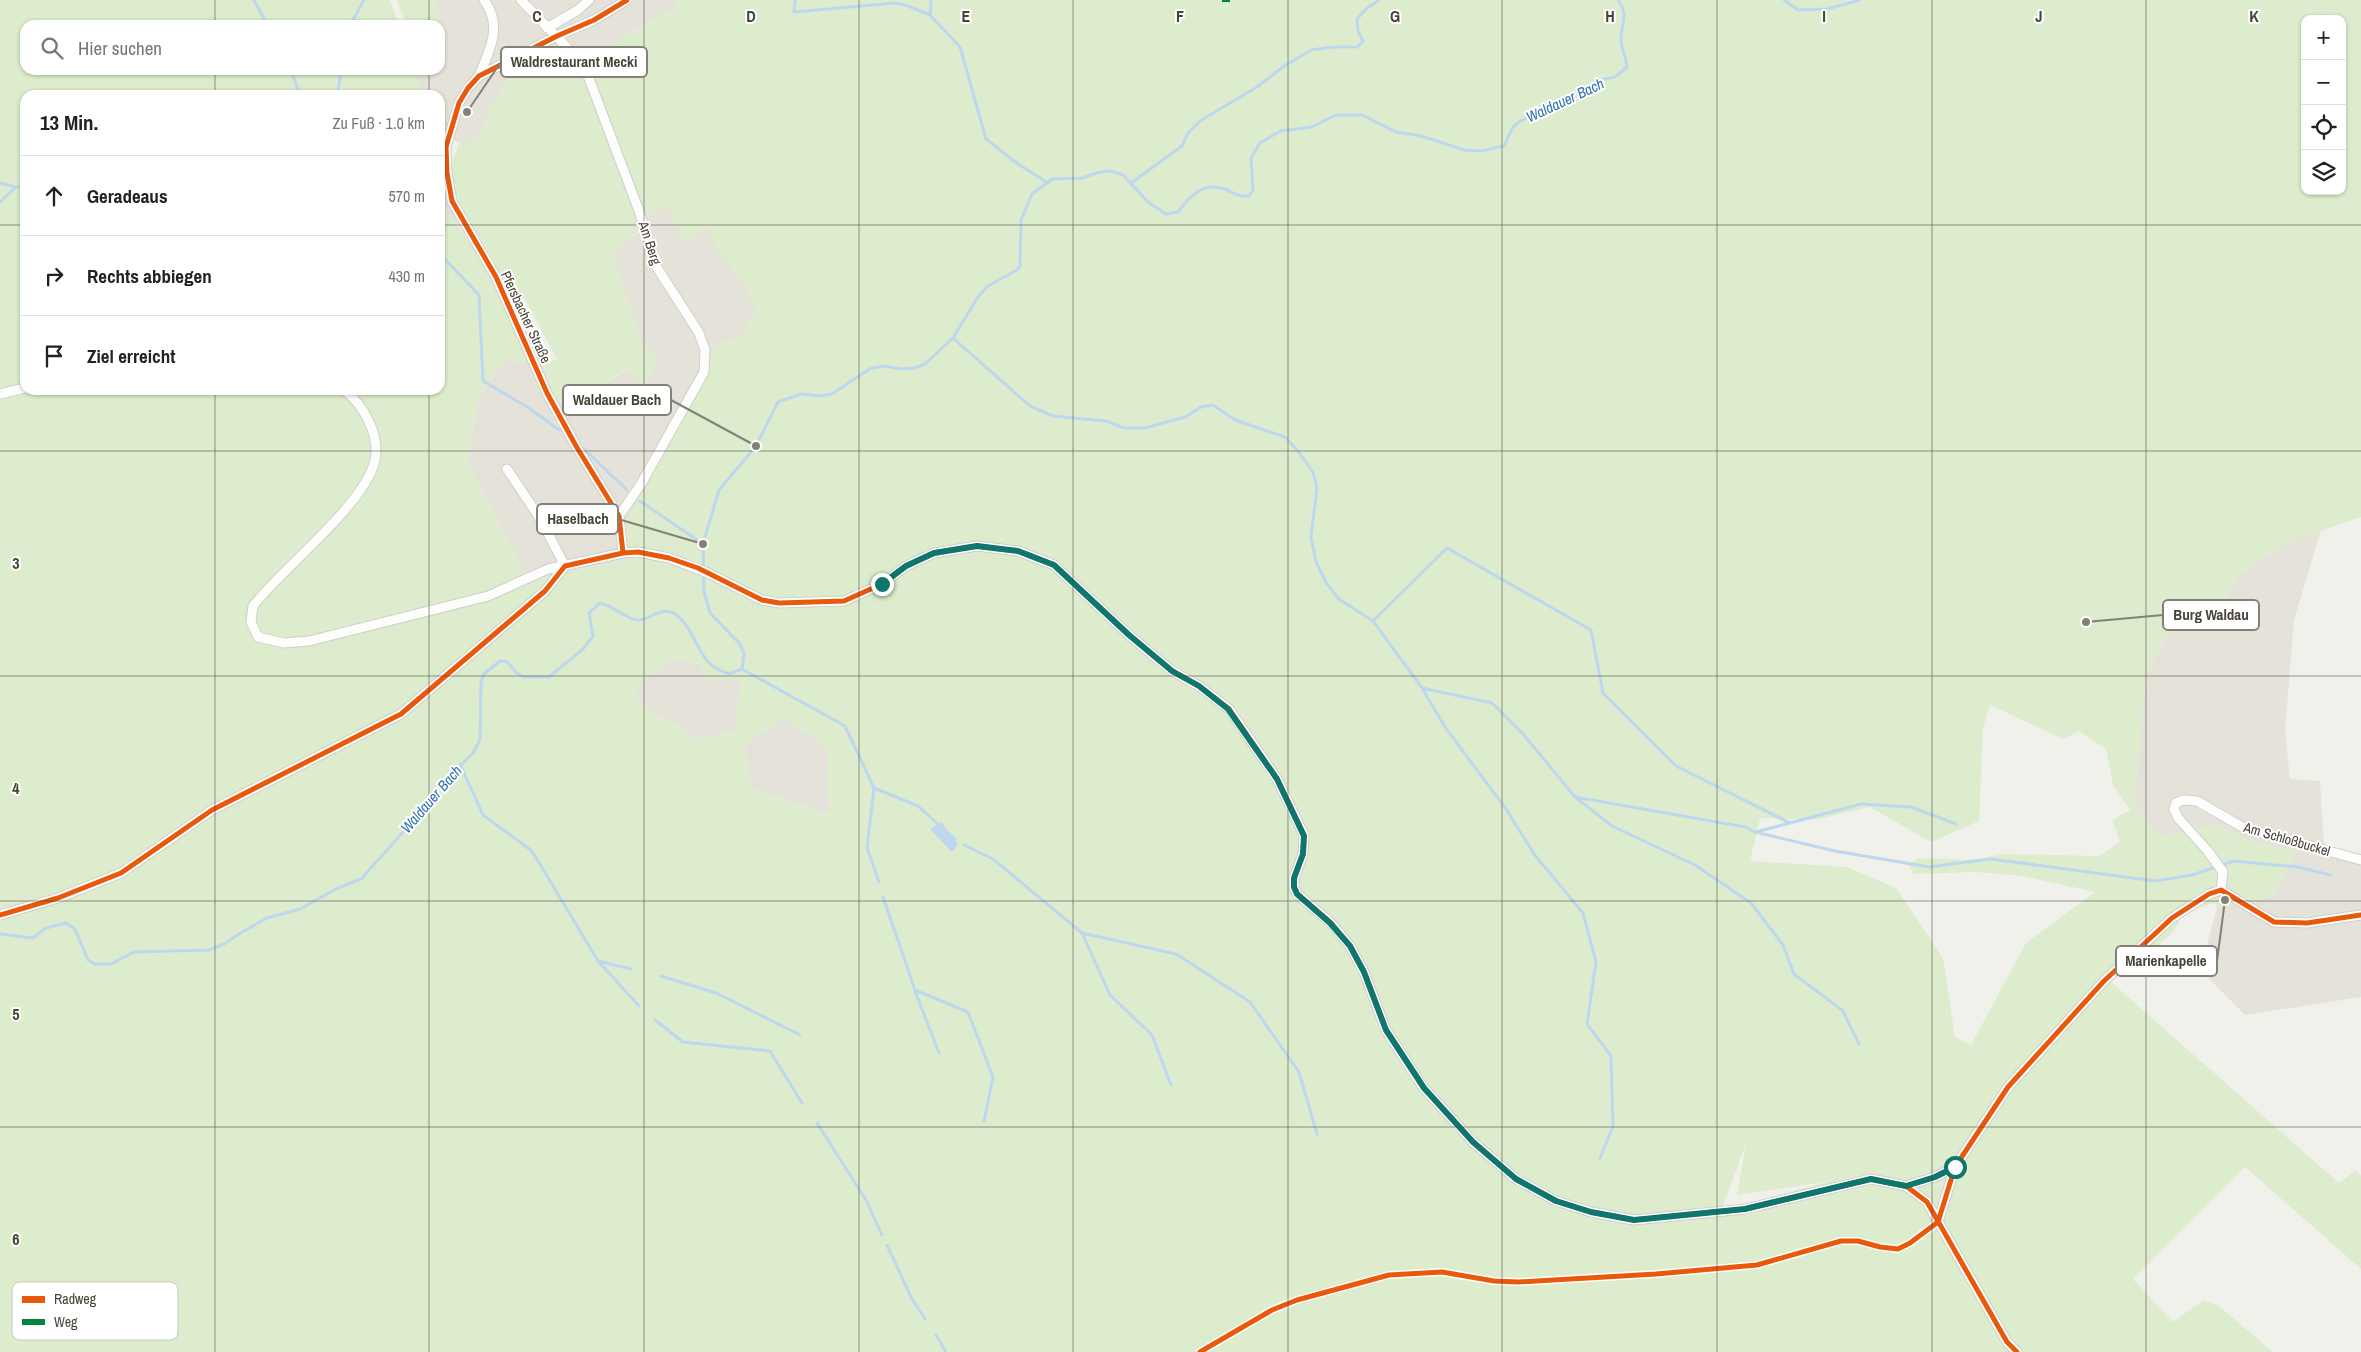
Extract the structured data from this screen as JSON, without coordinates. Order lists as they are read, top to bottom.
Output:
{
  "streets": {
    "street": ["Am Berg", "Pfersbacher Straße", "Am Schloßbuckel"]
  },
  "crossings": [
    ["Am Berg", "Pfersbacher Straße"]
  ],
  "water": ["Waldauer Bach"],
  "places": [
    "Waldrestaurant Mecki",
    "Waldauer Bach",
    "Haselbach",
    "Burg Waldau",
    "Marienkapelle"
  ],
  "legend": ["Radweg", "Weg"],
  "page": {
    "map_buttons": ["+", "−"],
    "search": "Hier suchen",
    "heading": ["13 Min.", "Zu Fuß · 1.0 km"],
    "list": [
      ["Geradeaus", "570 m"],
      ["Rechts abbiegen", "430 m"],
      "Ziel erreicht"
    ]
  },
  "grid": {
    "columns": [
      "C",
      "D",
      "E",
      "F",
      "G",
      "H",
      "I",
      "J",
      "K"
    ],
    "rows": [
      "3",
      "4",
      "5",
      "6"
    ]
  }
}
